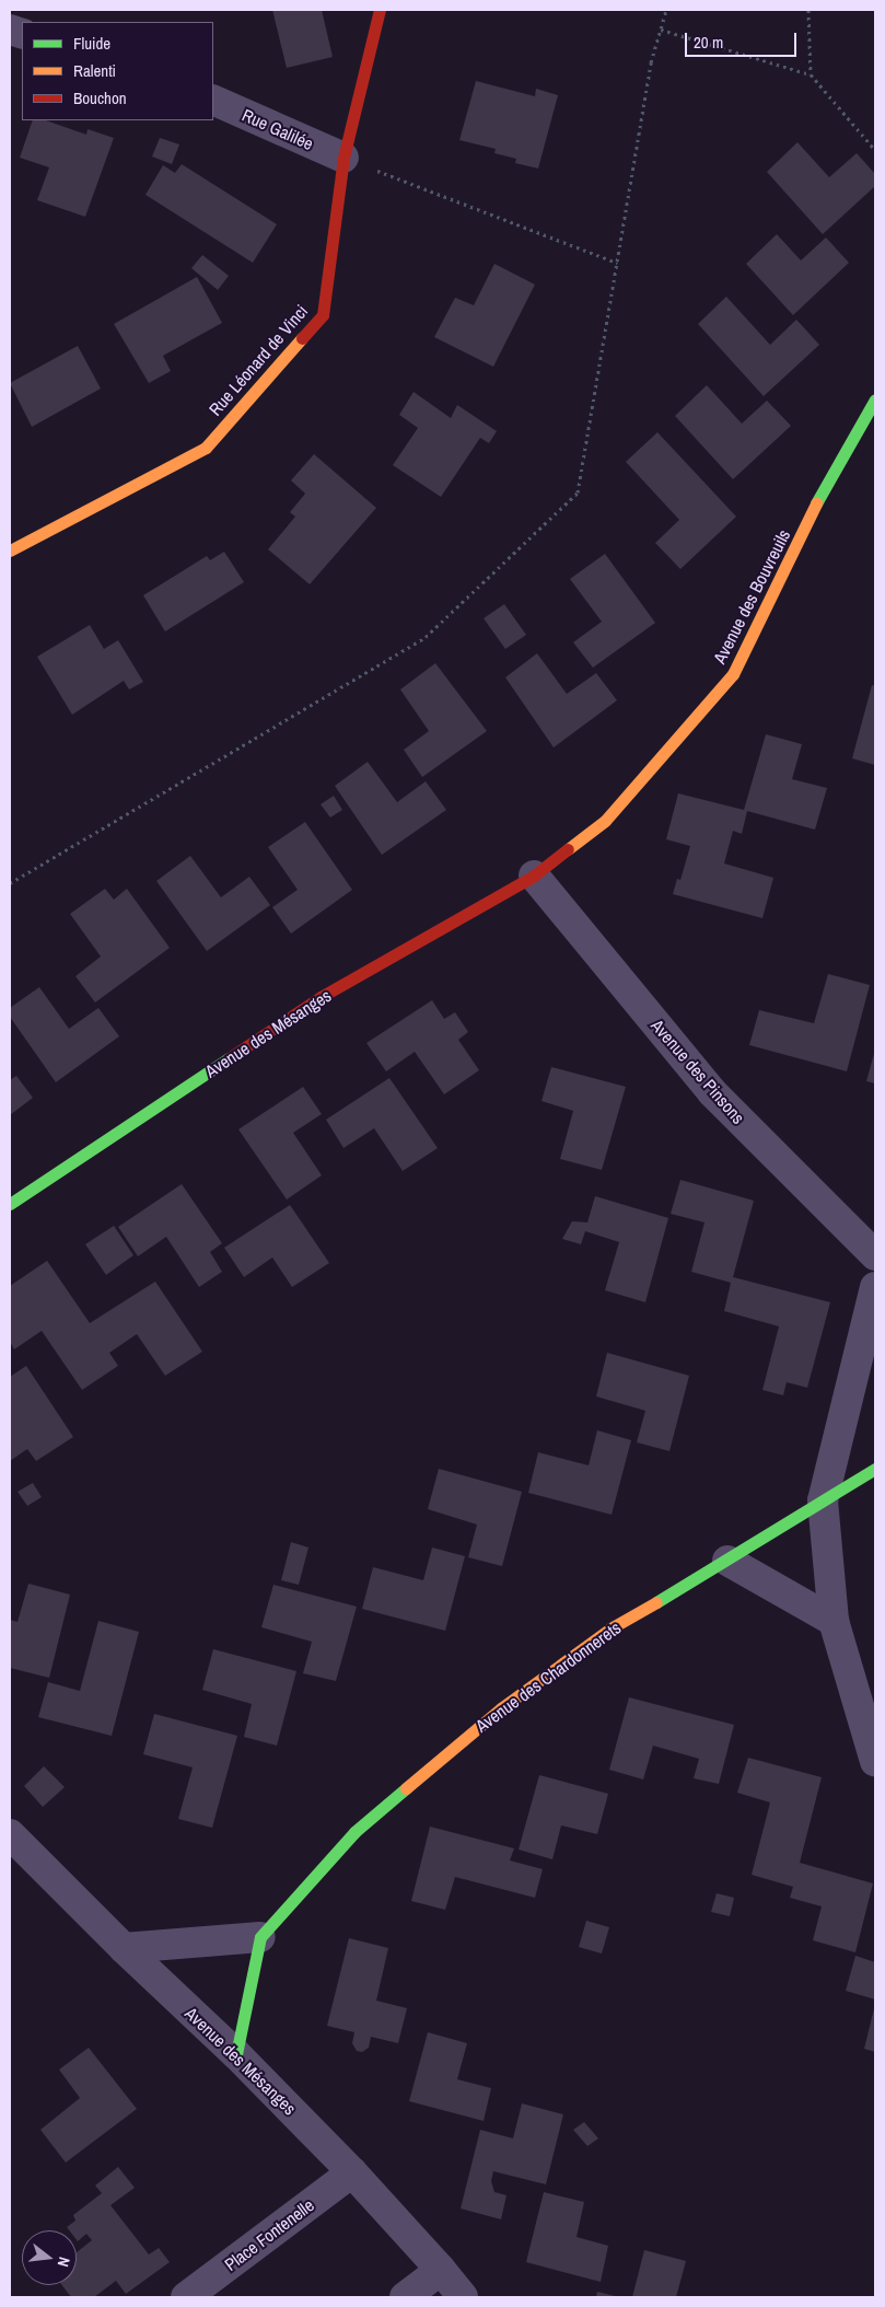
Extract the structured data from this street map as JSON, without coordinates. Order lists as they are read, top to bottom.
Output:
{
  "streets": {
    "street": [
      "Rue Galilée",
      "Rue Léonard de Vinci",
      "Avenue des Bouvreuils",
      "Avenue des Mésanges",
      "Avenue des Pinsons",
      "Avenue des Chardonnerets",
      "Place Fontenelle"
    ]
  },
  "crossings": [
    ["Rue Galilée", "Rue Léonard de Vinci"],
    ["Avenue des Bouvreuils", "Avenue des Mésanges"],
    ["Avenue des Bouvreuils", "Avenue des Pinsons"],
    ["Avenue des Mésanges", "Avenue des Pinsons"],
    ["Avenue des Mésanges", "Place Fontenelle"]
  ],
  "legend": ["Fluide", "Ralenti", "Bouchon"],
  "scale_bar": "20 m",
  "north": "right"
}
